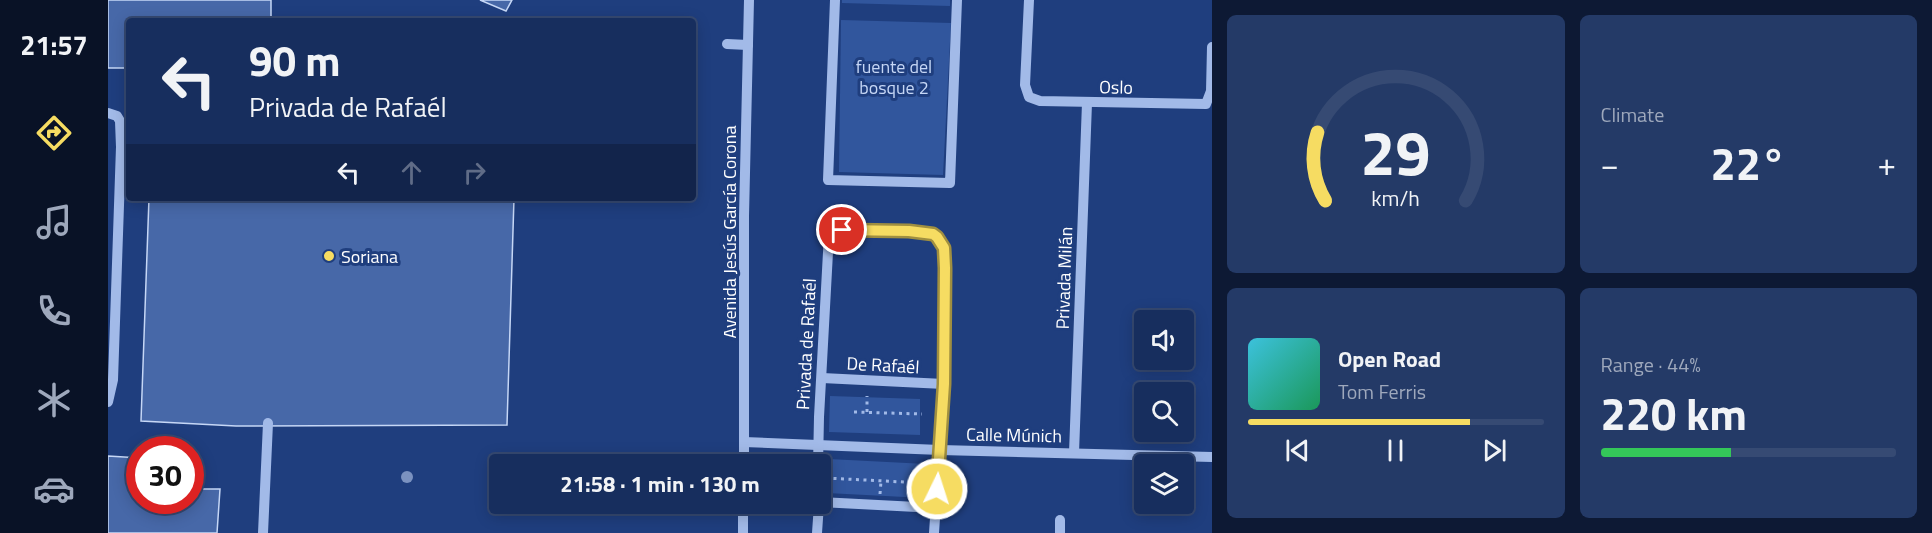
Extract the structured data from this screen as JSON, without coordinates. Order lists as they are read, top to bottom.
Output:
{
  "streets": {
    "street": [
      "Oslo",
      "Avenida Jesús García Corona",
      "Privada Milán",
      "Privada de Rafaél",
      "De Rafaél",
      "Calle Múnich"
    ]
  },
  "crossings": [
    ["Oslo", "Privada Milán"],
    ["Avenida Jesús García Corona", "Calle Múnich"],
    ["Privada Milán", "Calle Múnich"],
    ["Privada de Rafaél", "De Rafaél"],
    ["Privada de Rafaél", "Calle Múnich"],
    ["De Rafaél", "Calle Múnich"]
  ],
  "parks": ["fuente del bosque 2"],
  "places": ["Soriana"],
  "page": {
    "tabs": "21:57",
    "tile": [
      "Climate",
      ["Range · 44%", "220 km"]
    ],
    "turn": ["90 m", "Privada de Rafaél"],
    "heat": ["−", "22°", "+"],
    "song": ["Open Road", "Tom Ferris"],
    "limit": "30",
    "trip": "21:58 · 1 min · 130 m",
    "gauge": ["29", "km/h"]
  }
}
